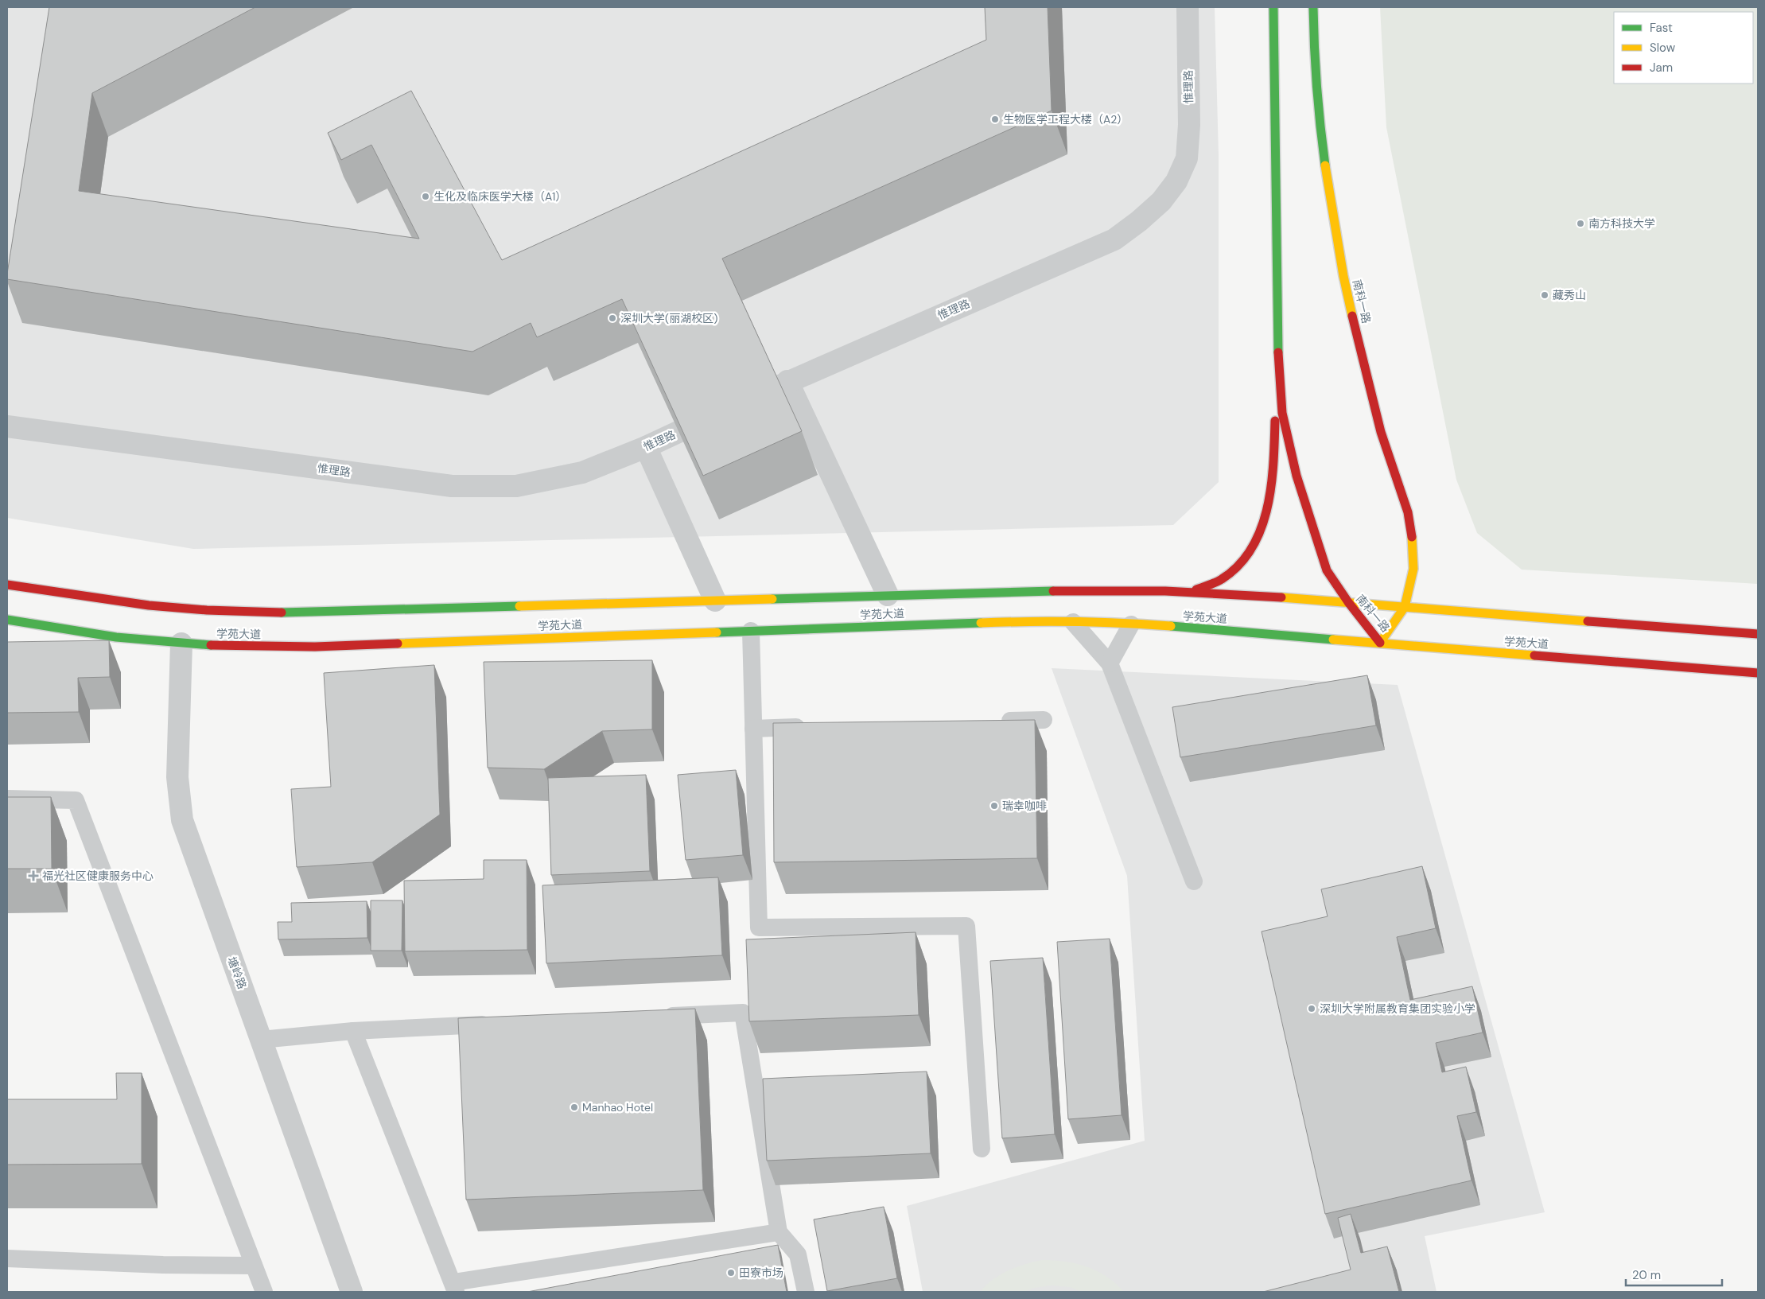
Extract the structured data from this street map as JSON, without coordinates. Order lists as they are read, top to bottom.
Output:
{
  "streets": {
    "main road": ["南科一路", "学苑大道"],
    "street": ["惟理路", "塘岭路"]
  },
  "crossings": [
    ["南科一路", "学苑大道"],
    ["学苑大道", "塘岭路"]
  ],
  "places": {
    "other": [
      "生物医学工程大楼（A2）",
      "生化及临床医学大楼（A1）",
      "南方科技大学",
      "藏秀山",
      "深圳大学(丽湖校区)",
      "瑞幸咖啡",
      "深圳大学附属教育集团实验小学",
      "Manhao Hotel",
      "田寮市场"
    ],
    "health": ["福光社区健康服务中心"]
  },
  "legend": ["Fast", "Slow", "Jam"],
  "scale_bar": "20 m"
}
